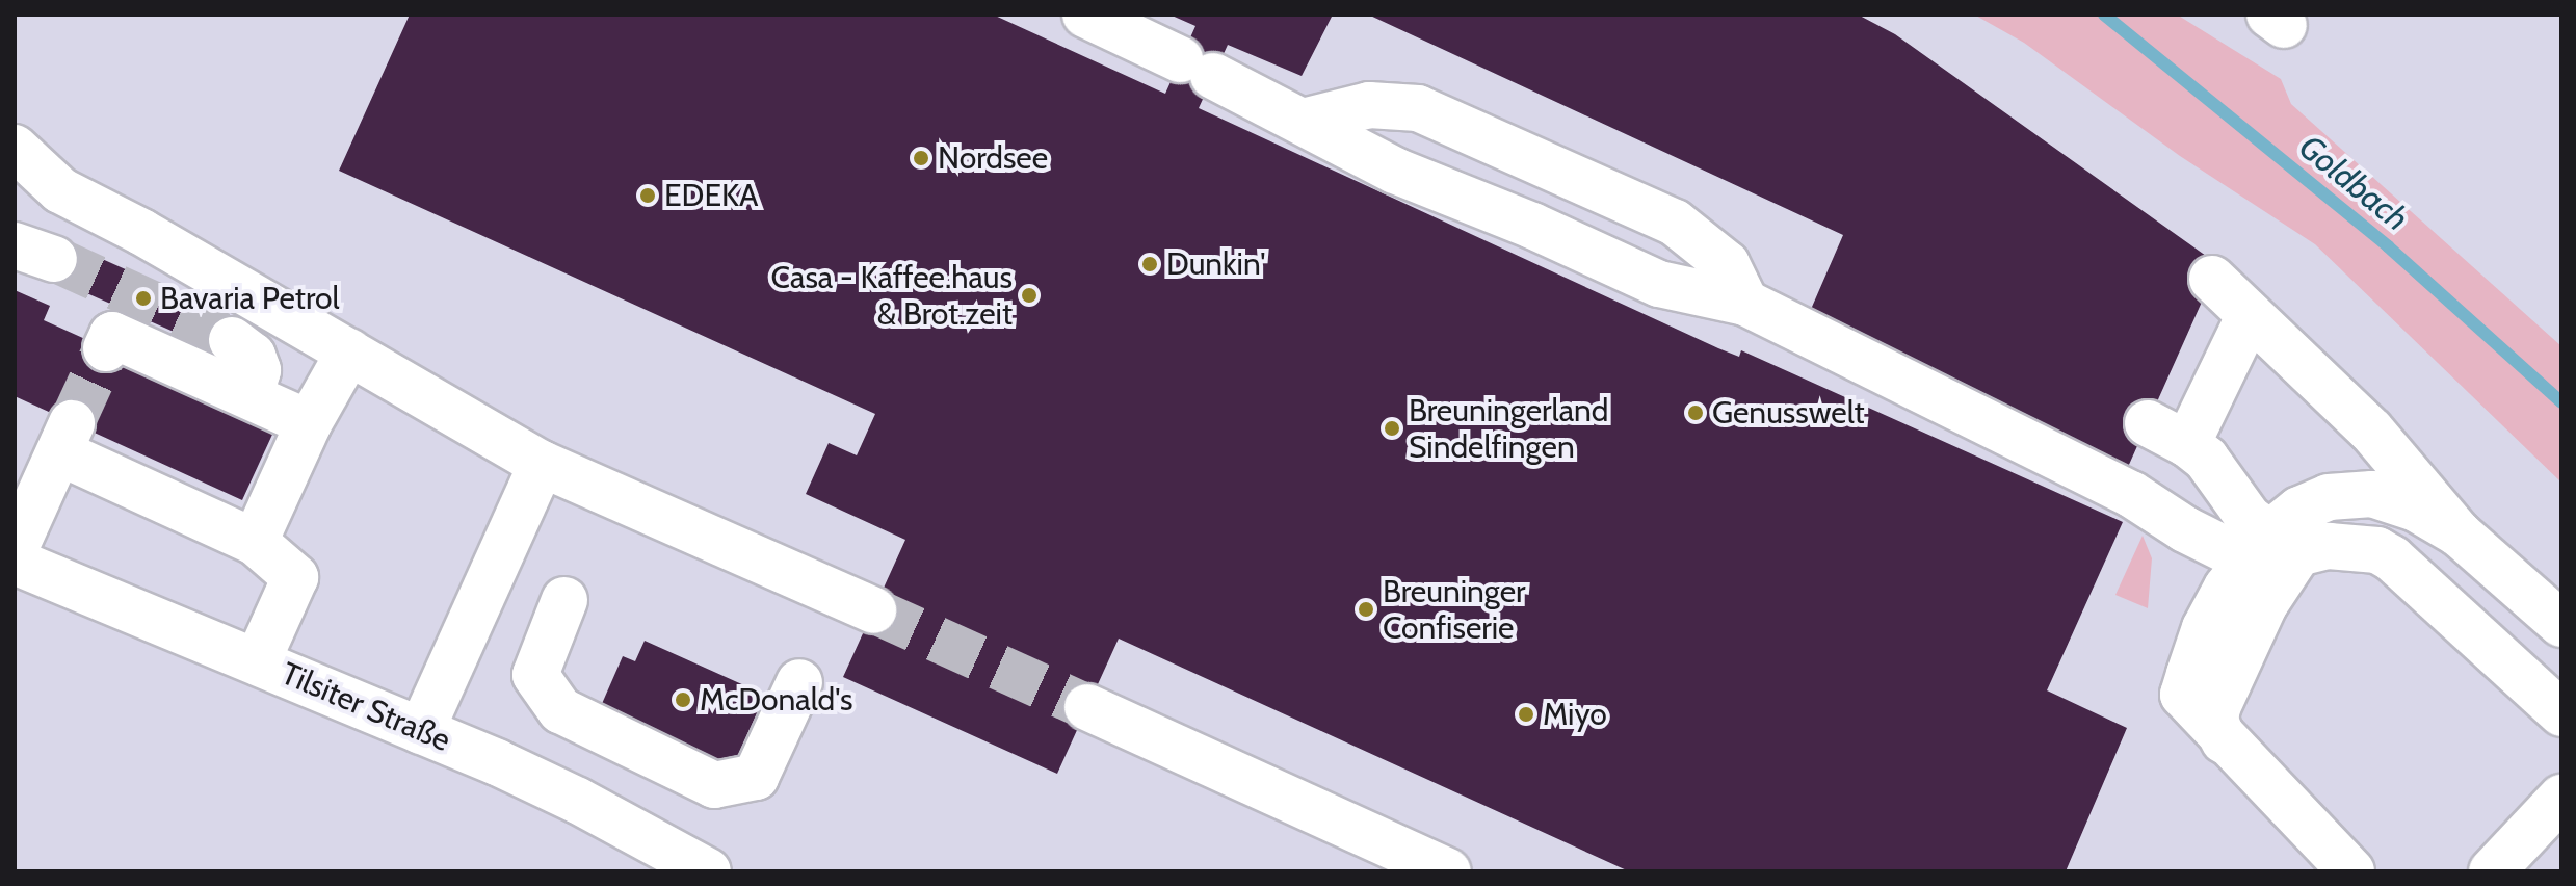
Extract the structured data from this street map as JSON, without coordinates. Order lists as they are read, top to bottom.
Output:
{
  "streets": {
    "street": ["Tilsiter Straße"]
  },
  "water": ["Goldbach"],
  "places": [
    "Nordsee",
    "EDEKA",
    "Dunkin'",
    "Casa - Kaffee.haus & Brot.zeit",
    "Bavaria Petrol",
    "Genusswelt",
    "Breuningerland Sindelfingen",
    "Breuninger Confiserie",
    "McDonald's",
    "Miyo"
  ]
}
